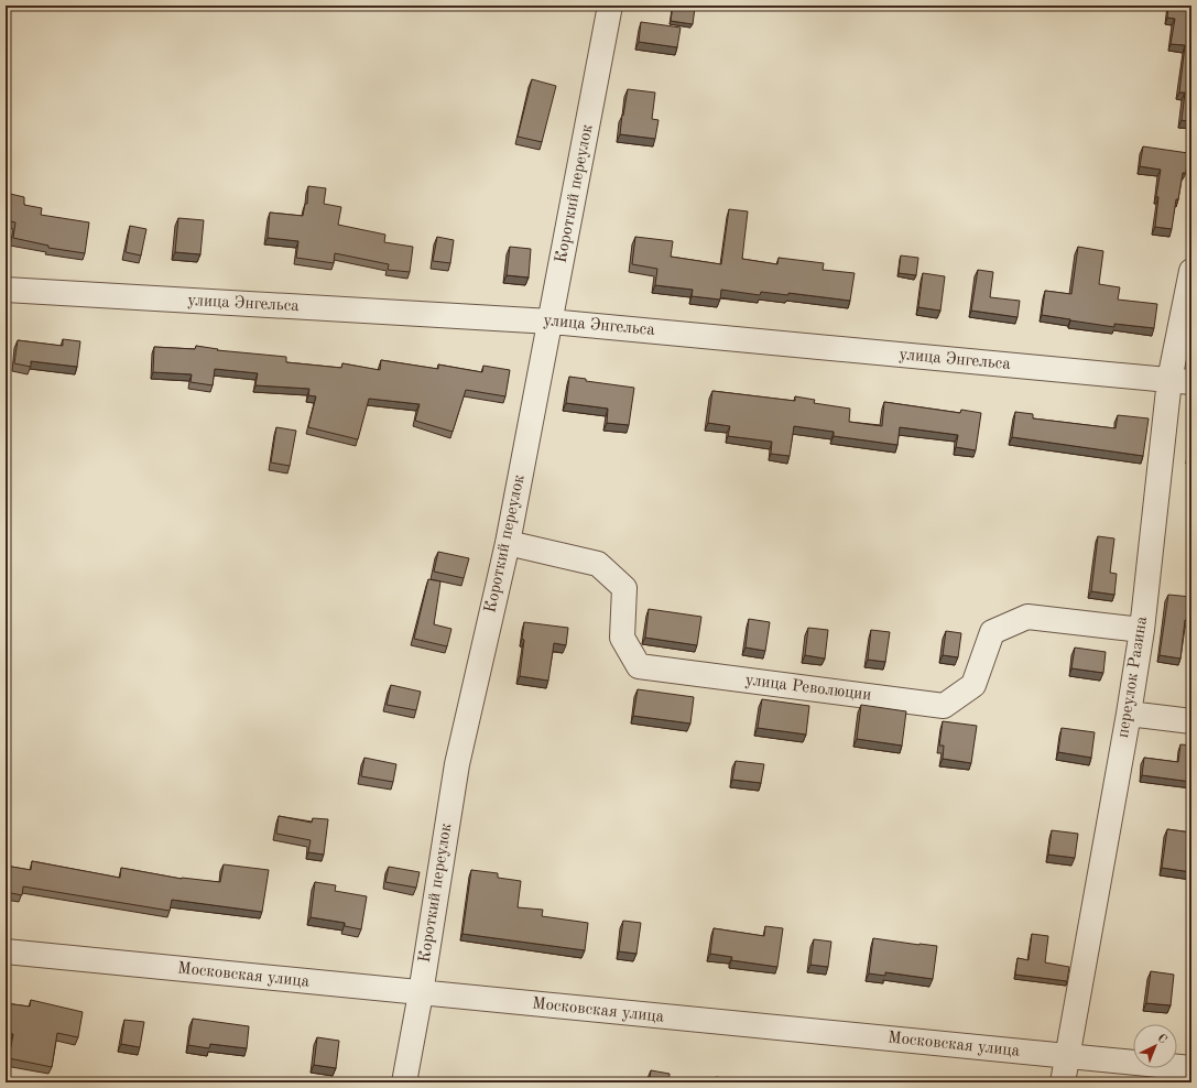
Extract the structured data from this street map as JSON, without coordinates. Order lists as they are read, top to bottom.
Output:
{
  "streets": {
    "street": [
      "Короткий переулок",
      "улица Энгельса",
      "переулок Разина",
      "улица Революции",
      "Московская улица"
    ]
  },
  "crossings": [
    ["Короткий переулок", "улица Энгельса"],
    ["Короткий переулок", "улица Революции"],
    ["Короткий переулок", "Московская улица"],
    ["улица Энгельса", "переулок Разина"],
    ["переулок Разина", "улица Революции"],
    ["переулок Разина", "Московская улица"]
  ],
  "north": "top right"
}
